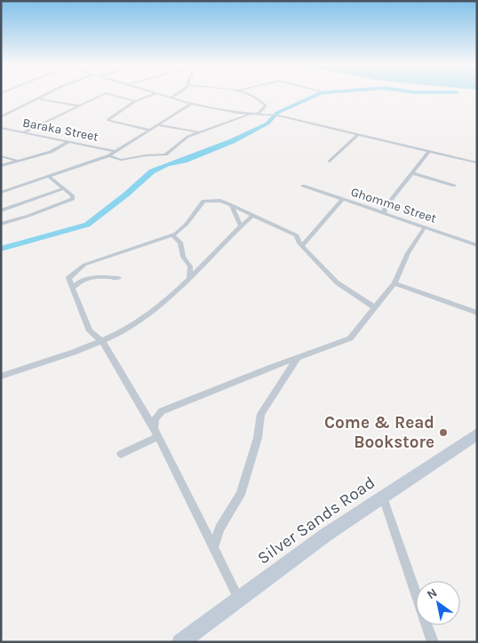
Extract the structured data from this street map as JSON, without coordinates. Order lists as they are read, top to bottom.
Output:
{
  "streets": {
    "street": ["Baraka Street", "Ghomme Street", "Silver Sands Road"]
  },
  "places": ["Come & Read Bookstore"],
  "north": "top left"
}
